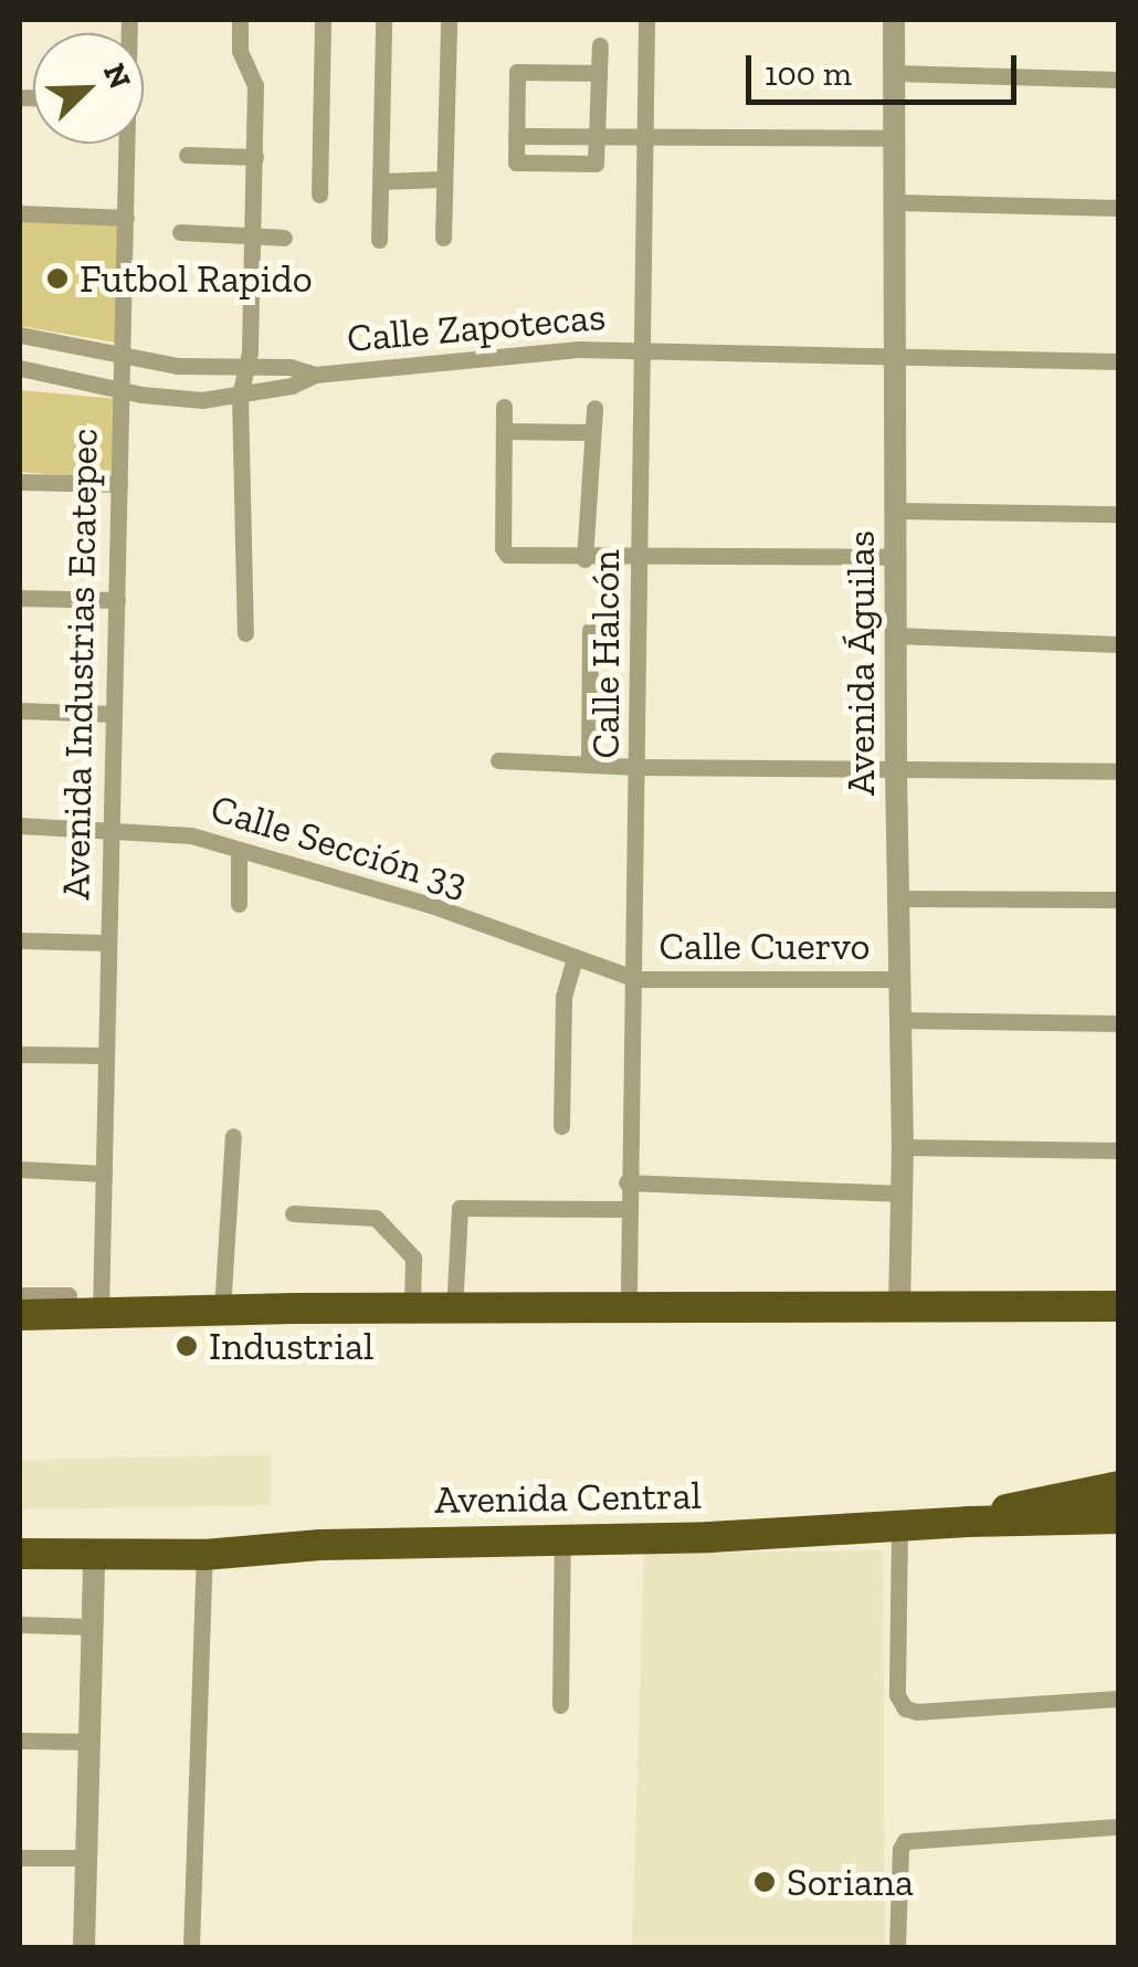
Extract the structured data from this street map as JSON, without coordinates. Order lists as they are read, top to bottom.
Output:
{
  "streets": {
    "highway": ["Avenida Central"],
    "street": [
      "Calle Zapotecas",
      "Calle Halcón",
      "Avenida Águilas",
      "Avenida Industrias Ecatepec",
      "Calle Sección 33",
      "Calle Cuervo"
    ]
  },
  "crossings": [
    ["Calle Zapotecas", "Calle Halcón"],
    ["Calle Zapotecas", "Avenida Águilas"],
    ["Calle Zapotecas", "Avenida Industrias Ecatepec"],
    ["Calle Halcón", "Calle Sección 33"],
    ["Calle Halcón", "Calle Cuervo"],
    ["Avenida Águilas", "Calle Cuervo"],
    ["Avenida Industrias Ecatepec", "Calle Sección 33"],
    ["Calle Sección 33", "Calle Cuervo"]
  ],
  "places": ["Futbol Rapido", "Industrial", "Soriana"],
  "scale_bar": "100 m",
  "north": "top right"
}
